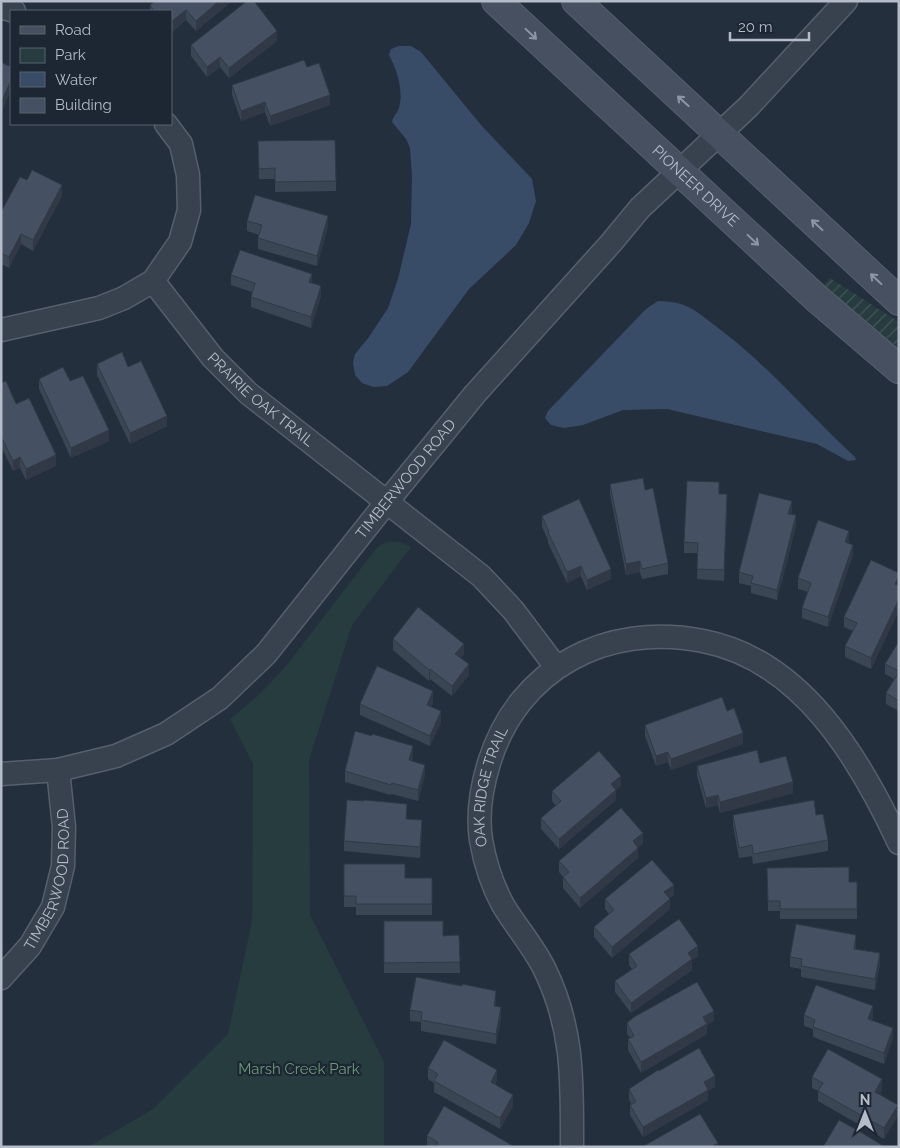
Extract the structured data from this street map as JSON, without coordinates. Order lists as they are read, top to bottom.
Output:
{
  "streets": {
    "street": [
      "PIONEER DRIVE",
      "PRAIRIE OAK TRAIL",
      "TIMBERWOOD ROAD",
      "OAK RIDGE TRAIL"
    ]
  },
  "crossings": [
    ["PIONEER DRIVE", "TIMBERWOOD ROAD"],
    ["PRAIRIE OAK TRAIL", "TIMBERWOOD ROAD"]
  ],
  "parks": ["Marsh Creek Park"],
  "legend": [
    "Road",
    "Park",
    "Water",
    "Building"
  ],
  "scale_bar": "20 m",
  "north": "top"
}
